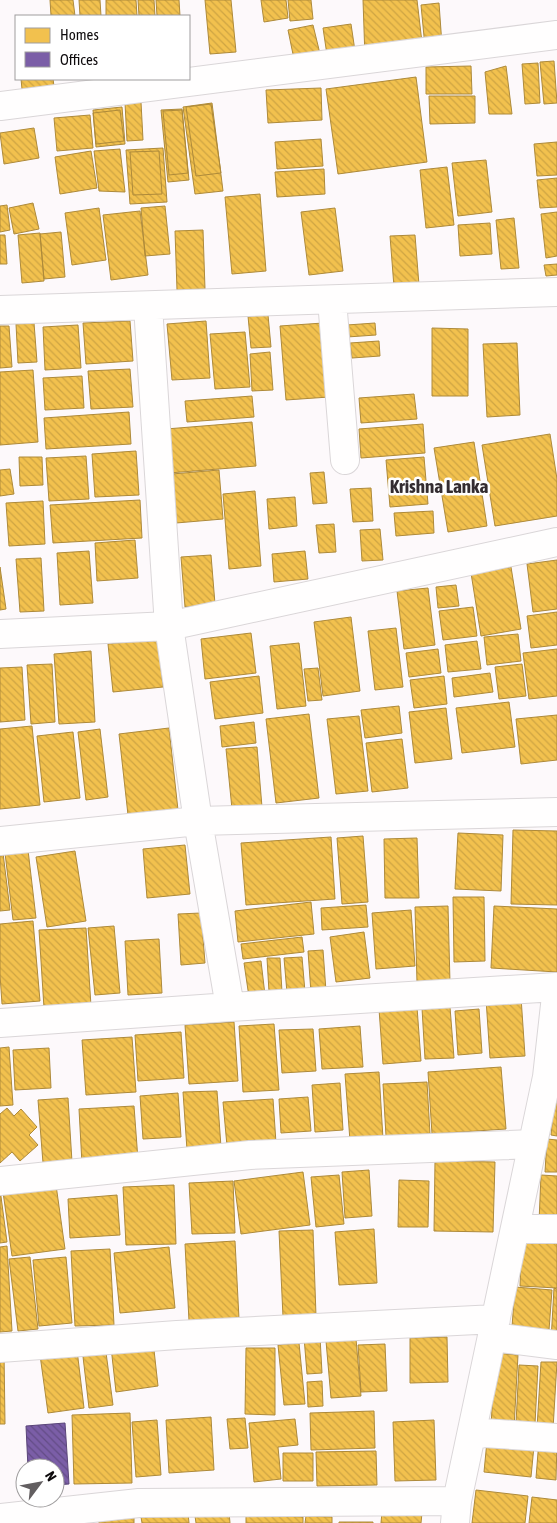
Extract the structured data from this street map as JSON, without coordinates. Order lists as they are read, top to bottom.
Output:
{
  "districts": ["Krishna Lanka"],
  "legend": ["Homes", "Offices"],
  "north": "top right"
}
